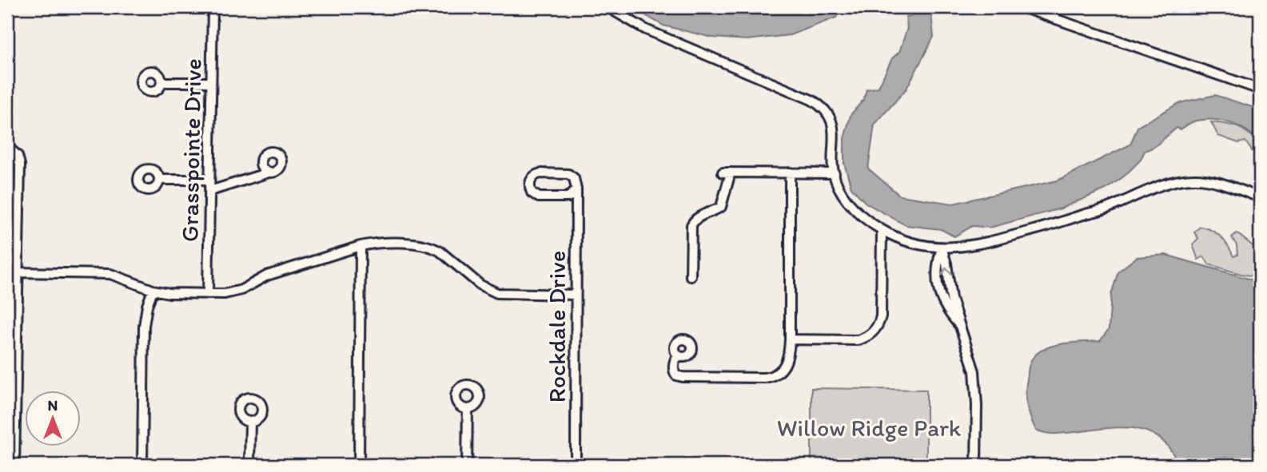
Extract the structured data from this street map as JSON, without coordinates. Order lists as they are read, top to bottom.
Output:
{
  "streets": {
    "street": ["Grasspointe Drive", "Rockdale Drive"]
  },
  "parks": ["Willow Ridge Park"],
  "north": "top"
}
